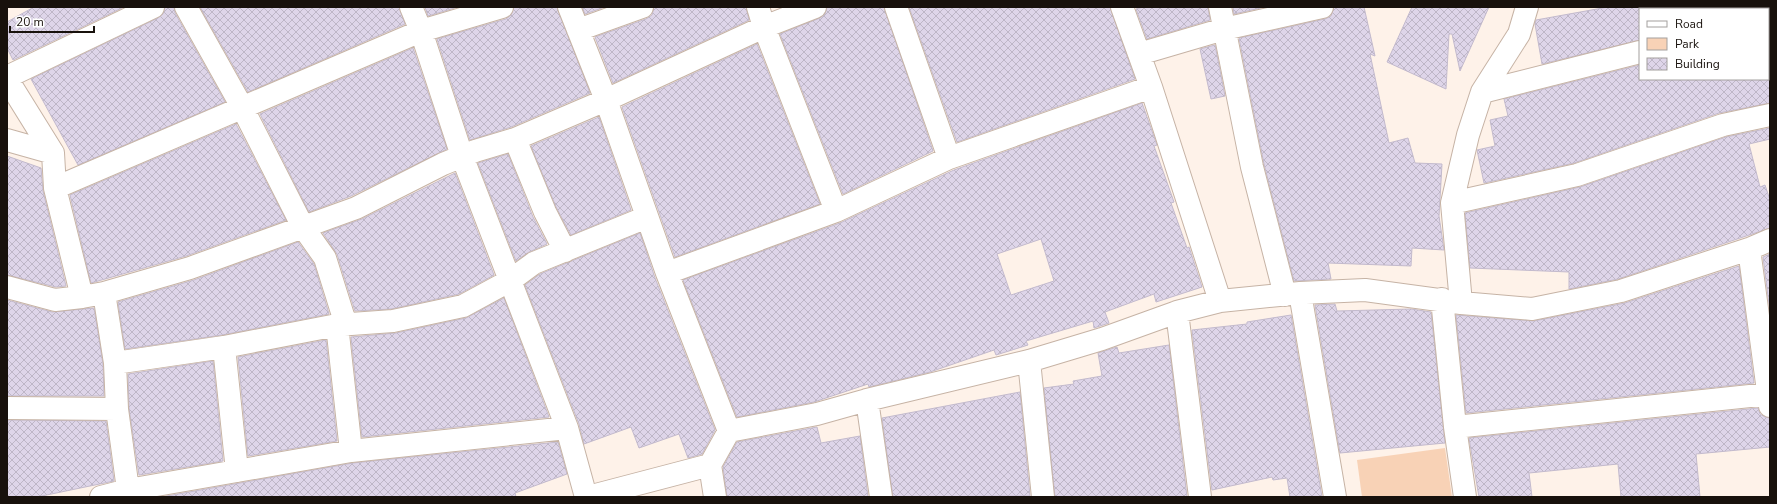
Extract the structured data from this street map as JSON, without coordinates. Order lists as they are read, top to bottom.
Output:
{
  "legend": ["Road", "Park", "Building"],
  "scale_bar": "20 m"
}
